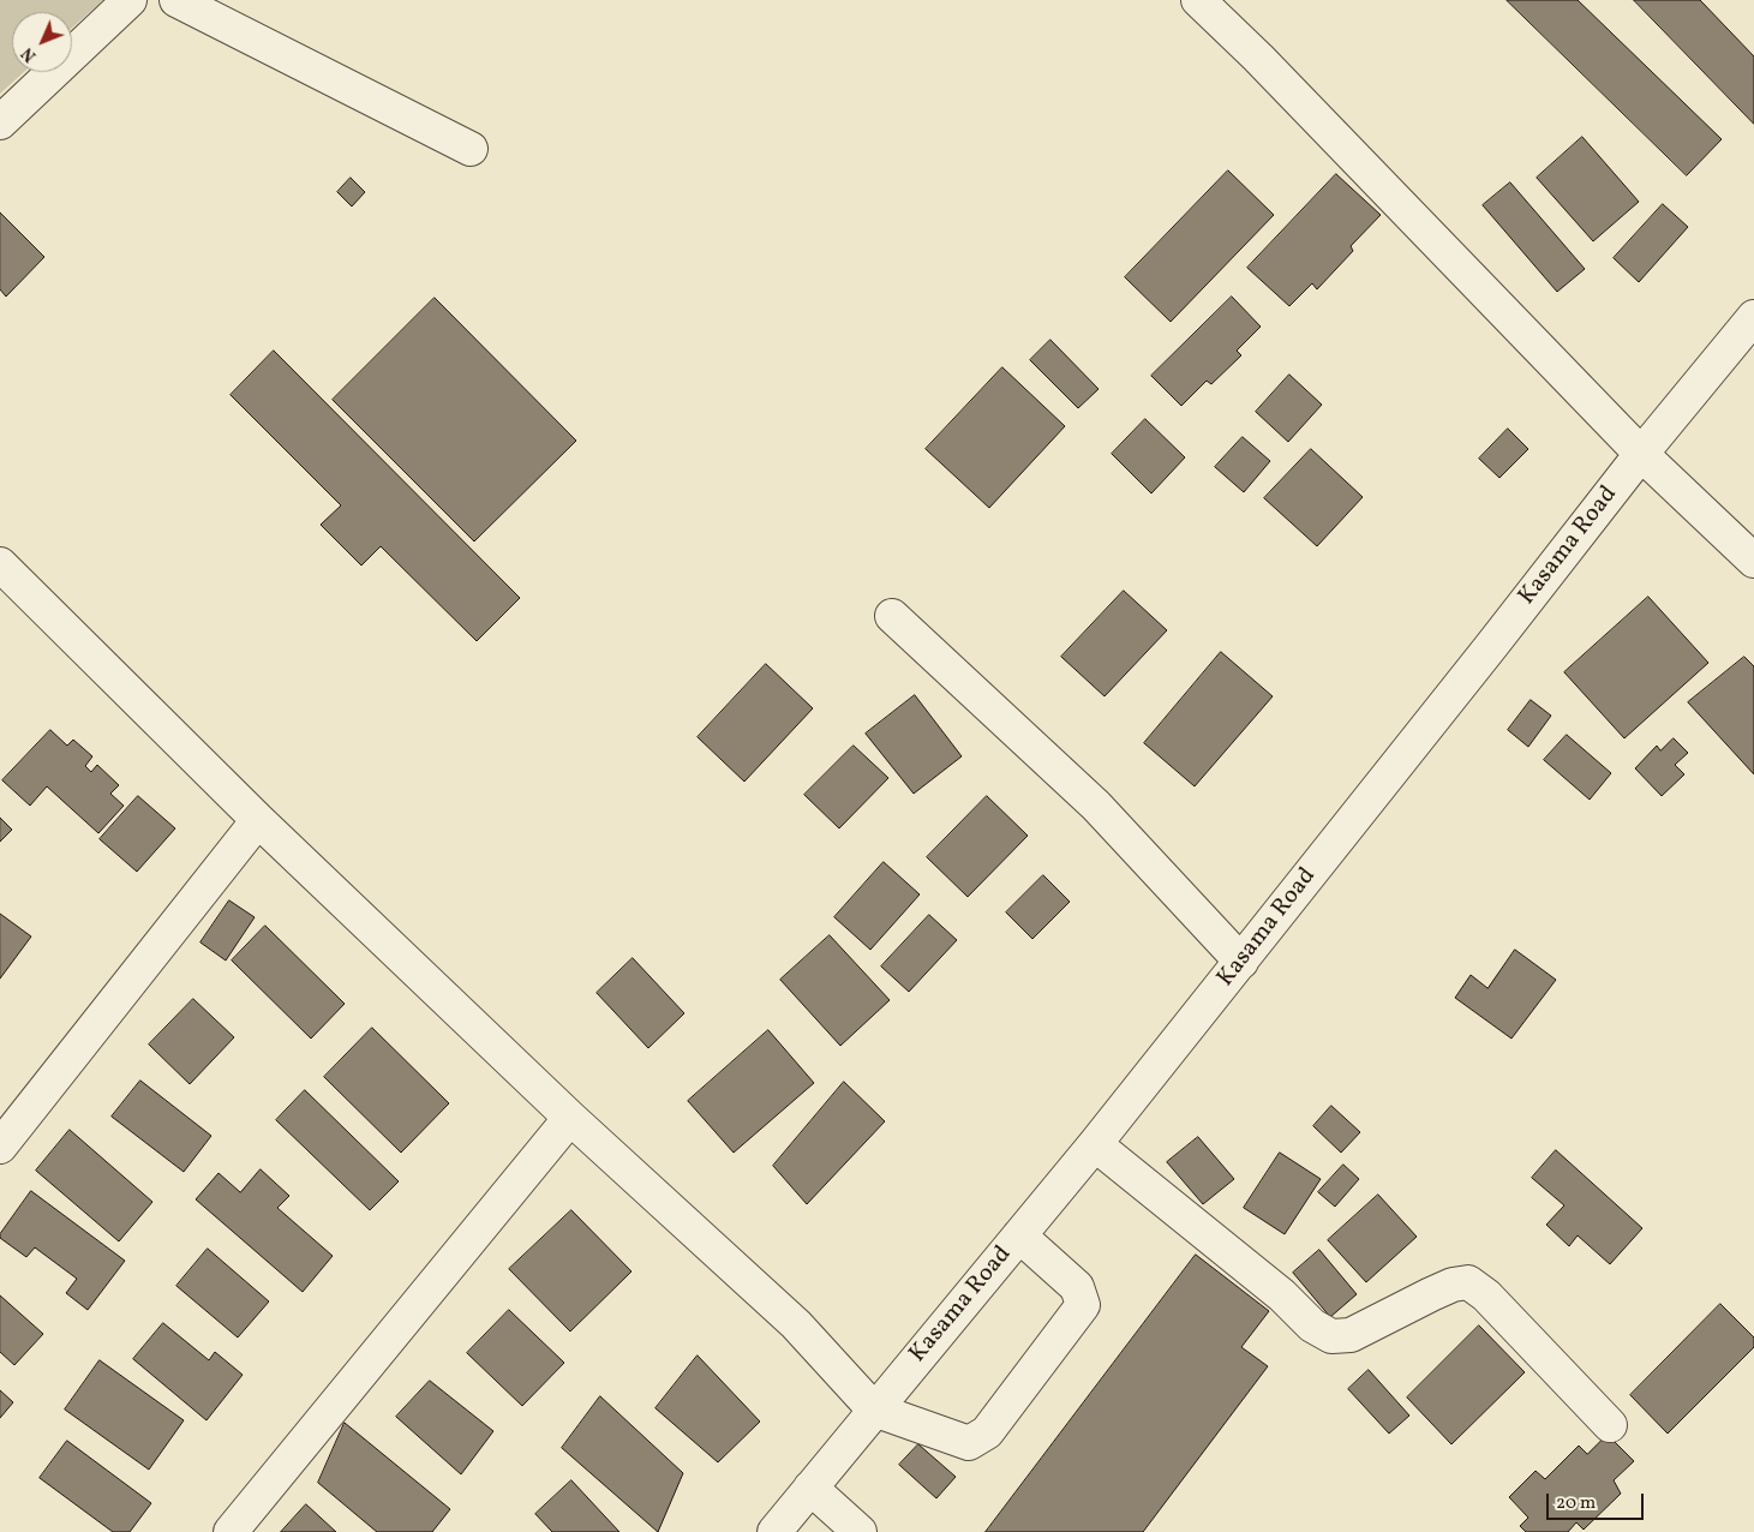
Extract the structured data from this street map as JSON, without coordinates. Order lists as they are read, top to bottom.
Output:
{
  "streets": {
    "street": ["Kasama Road"]
  },
  "scale_bar": "20 m",
  "north": "bottom left"
}
